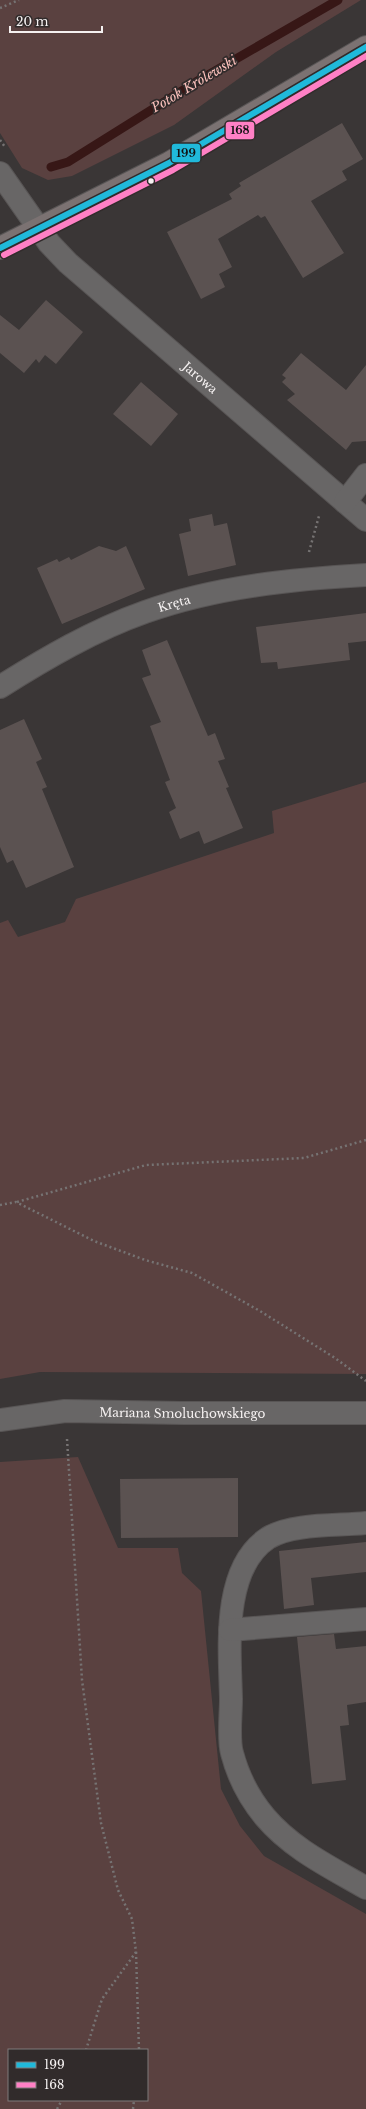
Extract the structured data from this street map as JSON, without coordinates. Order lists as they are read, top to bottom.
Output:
{
  "streets": {
    "street": ["Jarowa", "Kręta", "Mariana Smoluchowskiego"]
  },
  "water": ["Potok Królewski"],
  "lines": ["transit line 199", "transit line 168"],
  "legend": ["199", "168"],
  "scale_bar": "20 m"
}
